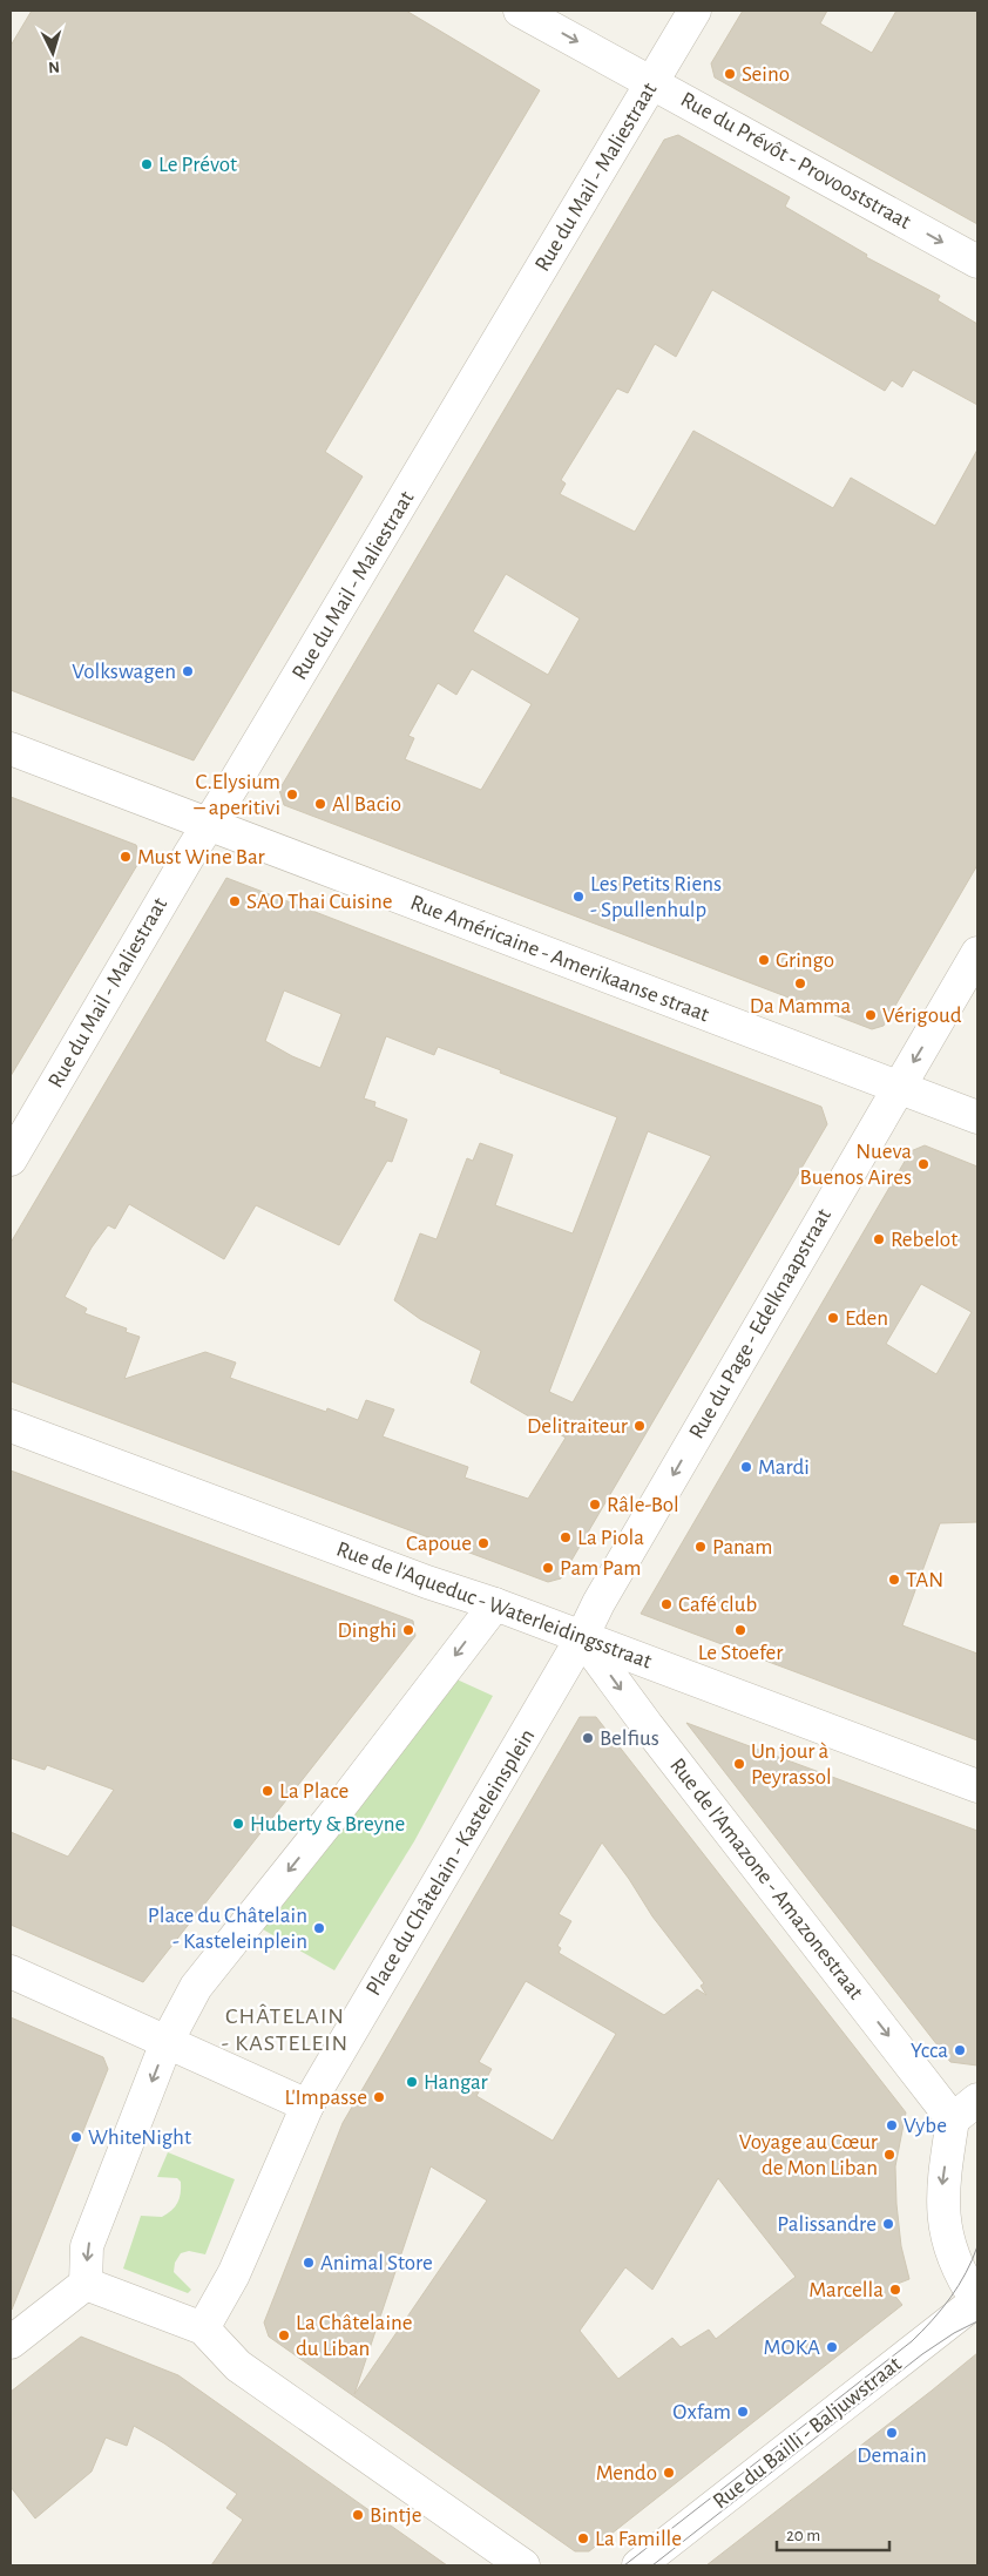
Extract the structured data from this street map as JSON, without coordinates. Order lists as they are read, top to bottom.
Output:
{
  "streets": {
    "street": [
      "Rue du Prévôt - Provooststraat",
      "Rue du Mail - Maliestraat",
      "Rue Américaine - Amerikaanse straat",
      "Rue du Page - Edelknaapstraat",
      "Rue de l'Aqueduc - Waterleidingsstraat",
      "Place du Châtelain - Kasteleinsplein",
      "Rue de l'Amazone - Amazonestraat",
      "Rue du Bailli - Baljuwstraat"
    ]
  },
  "crossings": [
    ["Rue du Prévôt - Provooststraat", "Rue du Mail - Maliestraat"],
    ["Rue du Mail - Maliestraat", "Rue Américaine - Amerikaanse straat"],
    ["Rue Américaine - Amerikaanse straat", "Rue du Page - Edelknaapstraat"],
    ["Rue du Page - Edelknaapstraat", "Rue de l'Aqueduc - Waterleidingsstraat"],
    ["Rue du Page - Edelknaapstraat", "Place du Châtelain - Kasteleinsplein"],
    ["Rue du Page - Edelknaapstraat", "Rue de l'Amazone - Amazonestraat"],
    ["Rue de l'Aqueduc - Waterleidingsstraat", "Place du Châtelain - Kasteleinsplein"],
    ["Rue de l'Aqueduc - Waterleidingsstraat", "Rue de l'Amazone - Amazonestraat"],
    ["Place du Châtelain - Kasteleinsplein", "Rue de l'Amazone - Amazonestraat"]
  ],
  "one_way": ["Rue du Prévôt - Provooststraat", "Rue du Page - Edelknaapstraat", "Rue de l'Amazone - Amazonestraat"],
  "districts": ["CHÂTELAIN - KASTELEIN"],
  "places": [
    "Seino",
    "Le Prévot",
    "Volkswagen",
    "C.Elysium – aperitivi",
    "Al Bacio",
    "Must Wine Bar",
    "Les Petits Riens - Spullenhulp",
    "SAO Thai Cuisine",
    "Gringo",
    "Da Mamma",
    "Vérigoud",
    "Nueva Buenos Aires",
    "Rebelot",
    "Eden",
    "Delitraiteur",
    "Mardi",
    "Râle-Bol",
    "La Piola",
    "Capoue",
    "Panam",
    "Pam Pam",
    "TAN",
    "Café club",
    "Dinghi",
    "Le Stoefer",
    "Belfius",
    "Un jour à Peyrassol",
    "La Place",
    "Huberty & Breyne",
    "Place du Châtelain - Kasteleinplein",
    "Ycca",
    "Hangar",
    "L'Impasse",
    "Vybe",
    "WhiteNight",
    "Voyage au Cœur de Mon Liban",
    "Palissandre",
    "Animal Store",
    "Marcella",
    "La Châtelaine du Liban",
    "MOKA",
    "Oxfam",
    "Demain",
    "Mendo",
    "Bintje",
    "La Famille"
  ],
  "scale_bar": "20 m",
  "north": "bottom"
}
